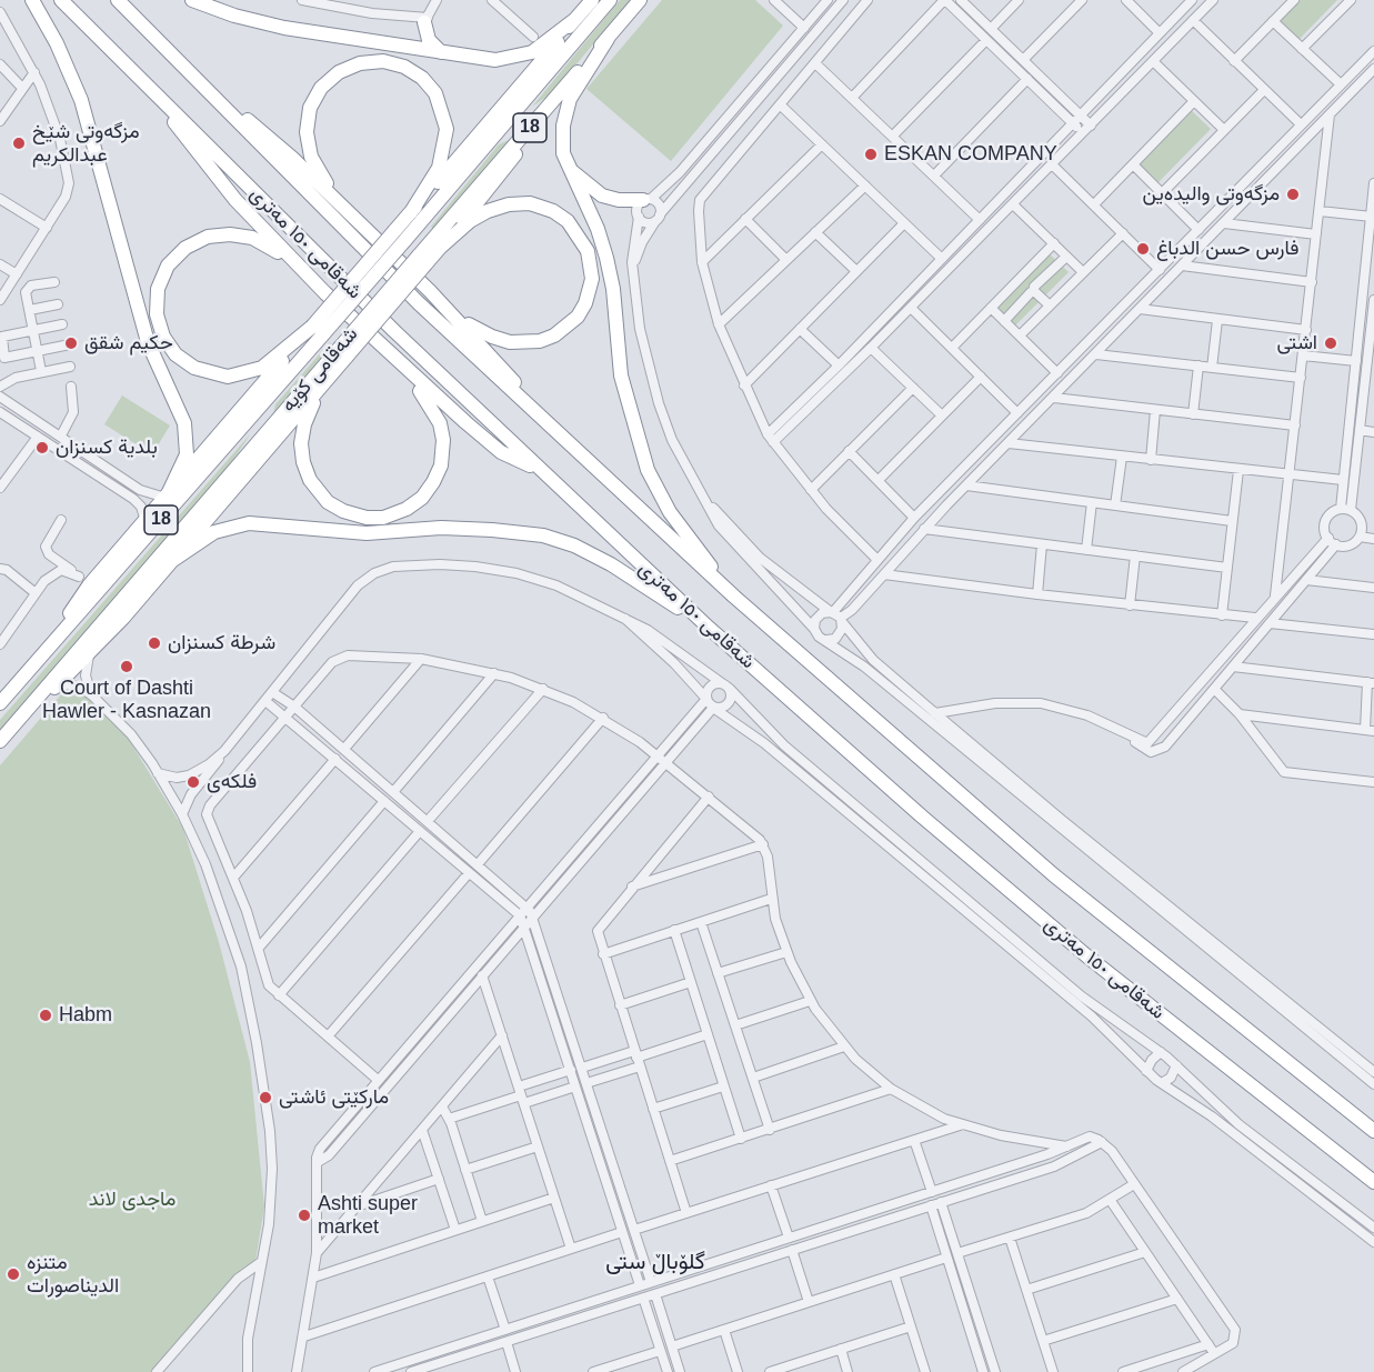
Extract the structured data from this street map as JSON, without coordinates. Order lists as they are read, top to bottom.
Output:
{
  "streets": {
    "highway": ["18", "شەقامی ١٥٠ مەتری", "شەقامی کۆیە"]
  },
  "districts": ["گلۆباڵ ستی"],
  "parks": ["ماجدی لاند"],
  "places": [
    "مزگەوتى شێخ عبدالکریم",
    "ESKAN COMPANY",
    "مزگەوتی والیدەین",
    "فارس حسن الدباغ",
    "حكيم شقق",
    "اشتی",
    "بلدية كسنزان",
    "شرطة كسنزان",
    "Court of Dashti Hawler - Kasnazan",
    "فلکەی",
    "Habm",
    "مارکێتی ئاشتی",
    "Ashti super market",
    "متنزه الديناصورات"
  ]
}
